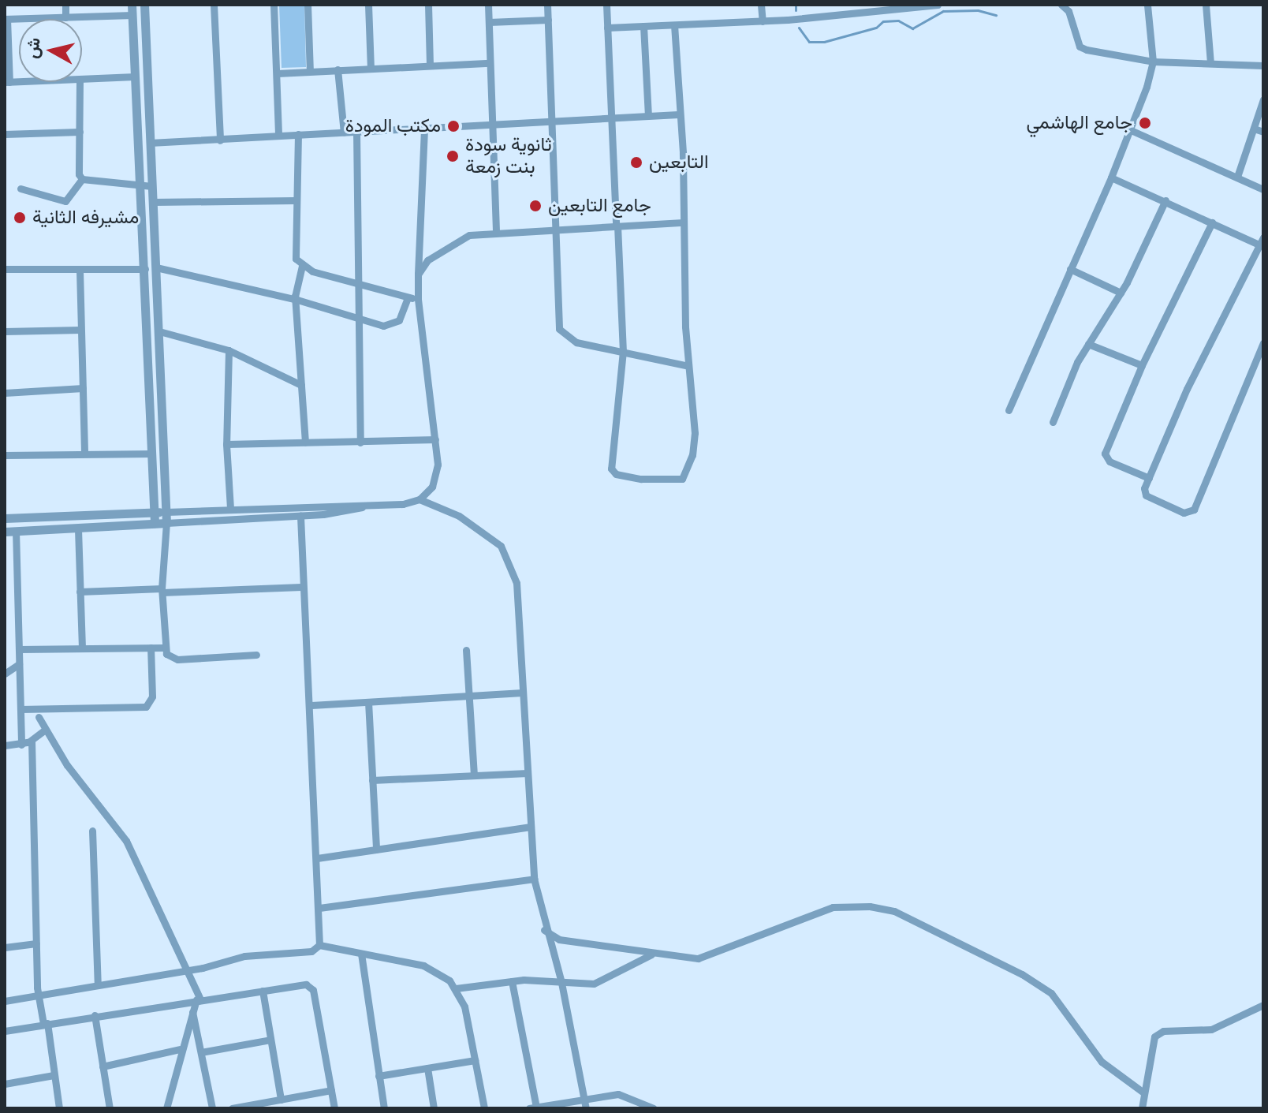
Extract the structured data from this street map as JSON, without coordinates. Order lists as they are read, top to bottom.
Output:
{
  "places": [
    "جامع الهاشمي",
    "مكتب المودة",
    "ثانوية سودة بنت زمعة",
    "التابعين",
    "جامع التابعين",
    "مشيرفه الثانية"
  ],
  "north": "left"
}
